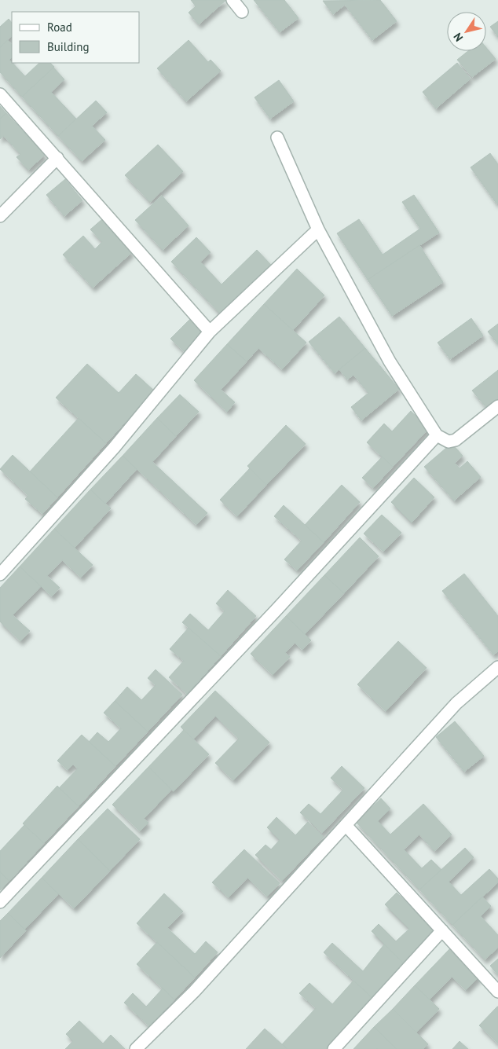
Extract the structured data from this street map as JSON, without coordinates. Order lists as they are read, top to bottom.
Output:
{
  "legend": ["Road", "Building"],
  "north": "bottom left"
}
